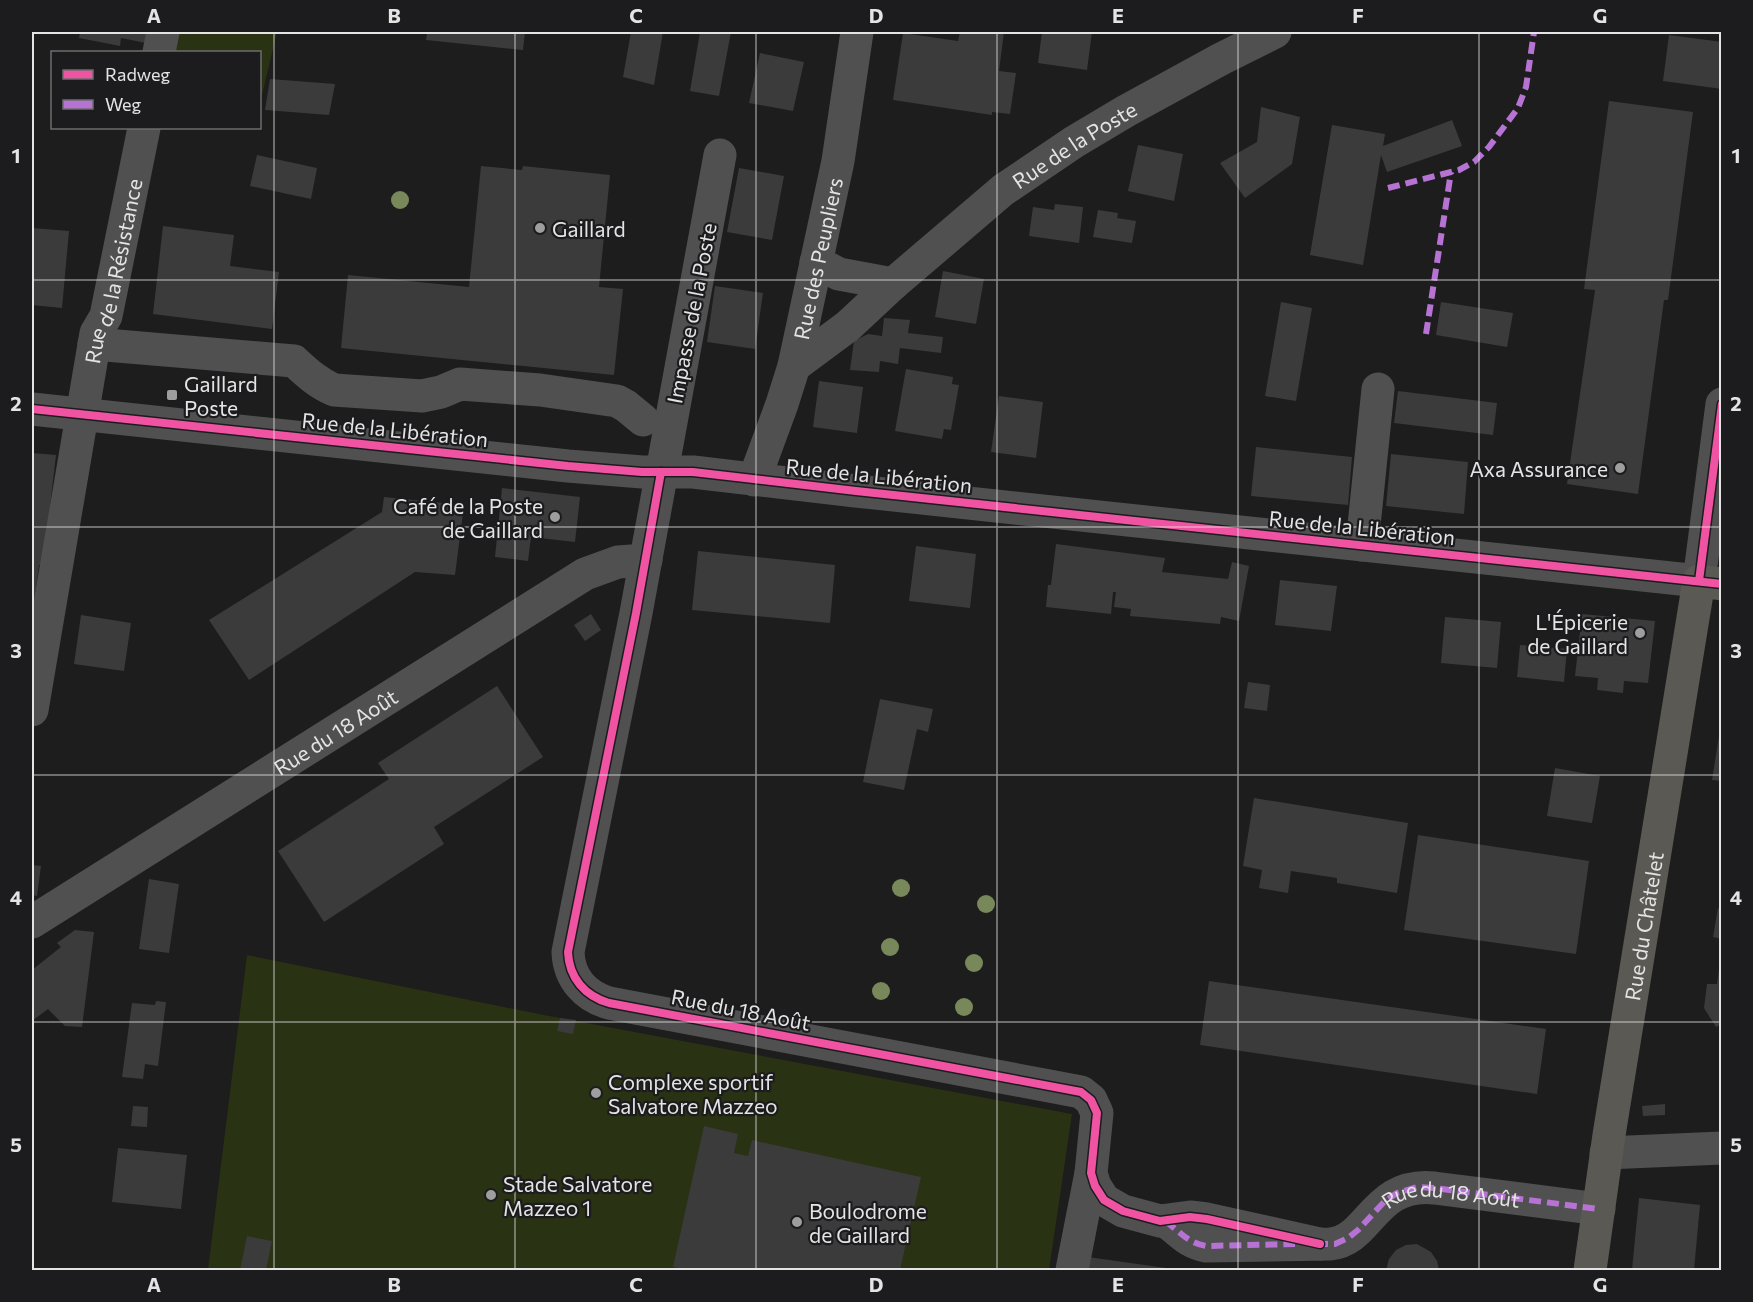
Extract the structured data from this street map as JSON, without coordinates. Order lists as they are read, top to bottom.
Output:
{
  "streets": {
    "main road": ["Rue du Châtelet"],
    "street": [
      "Rue de la Poste",
      "Rue des Peupliers",
      "Rue de la Résistance",
      "Impasse de la Poste",
      "Rue de la Libération",
      "Rue du 18 Août"
    ]
  },
  "crossings": [
    ["Rue de la Poste", "Rue des Peupliers"],
    ["Rue des Peupliers", "Rue de la Libération"],
    ["Rue de la Résistance", "Rue de la Libération"],
    ["Impasse de la Poste", "Rue de la Libération"],
    ["Impasse de la Poste", "Rue du 18 Août"],
    ["Rue de la Libération", "Rue du 18 Août"],
    ["Rue de la Libération", "Rue du Châtelet"],
    ["Rue du 18 Août", "Rue du Châtelet"]
  ],
  "places": {
    "other": [
      "Gaillard",
      "Axa Assurance",
      "Café de la Poste de Gaillard",
      "L'Épicerie de Gaillard",
      "Complexe sportif Salvatore Mazzeo",
      "Stade Salvatore Mazzeo 1",
      "Boulodrome de Gaillard"
    ],
    "transit": ["Gaillard Poste"]
  },
  "legend": ["Radweg", "Weg"],
  "grid": {
    "columns": [
      "A",
      "B",
      "C",
      "D",
      "E",
      "F",
      "G"
    ],
    "rows": [
      "1",
      "2",
      "3",
      "4",
      "5"
    ]
  }
}
